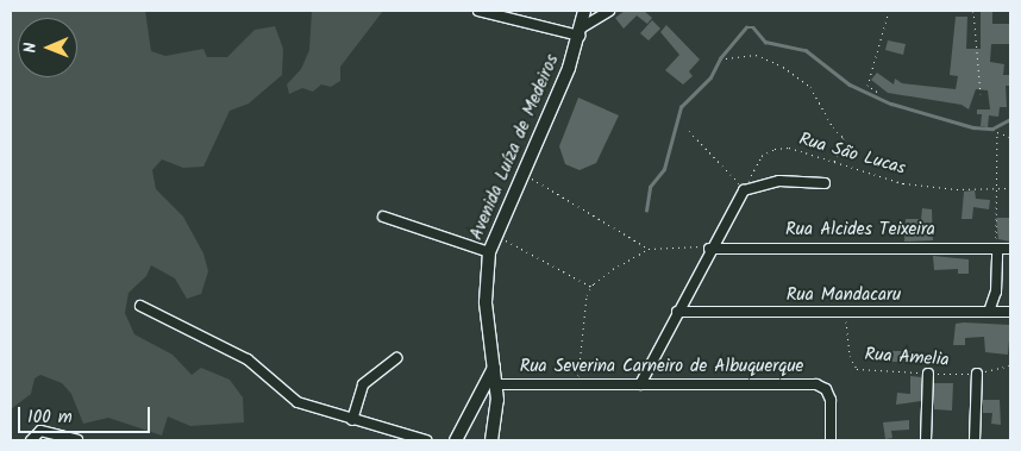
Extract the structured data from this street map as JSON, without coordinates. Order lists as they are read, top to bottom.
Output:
{
  "streets": {
    "street": [
      "Avenida Luíza de Medeiros",
      "Rua Alcides Teixeira",
      "Rua Mandacaru",
      "Rua Severina Carneiro de Albuquerque"
    ],
    "path": ["Rua São Lucas", "Rua Amelia"]
  },
  "crossings": [
    ["Avenida Luíza de Medeiros", "Rua Severina Carneiro de Albuquerque"],
    ["Rua Mandacaru", "Rua Amelia"]
  ],
  "scale_bar": "100 m",
  "north": "left"
}
